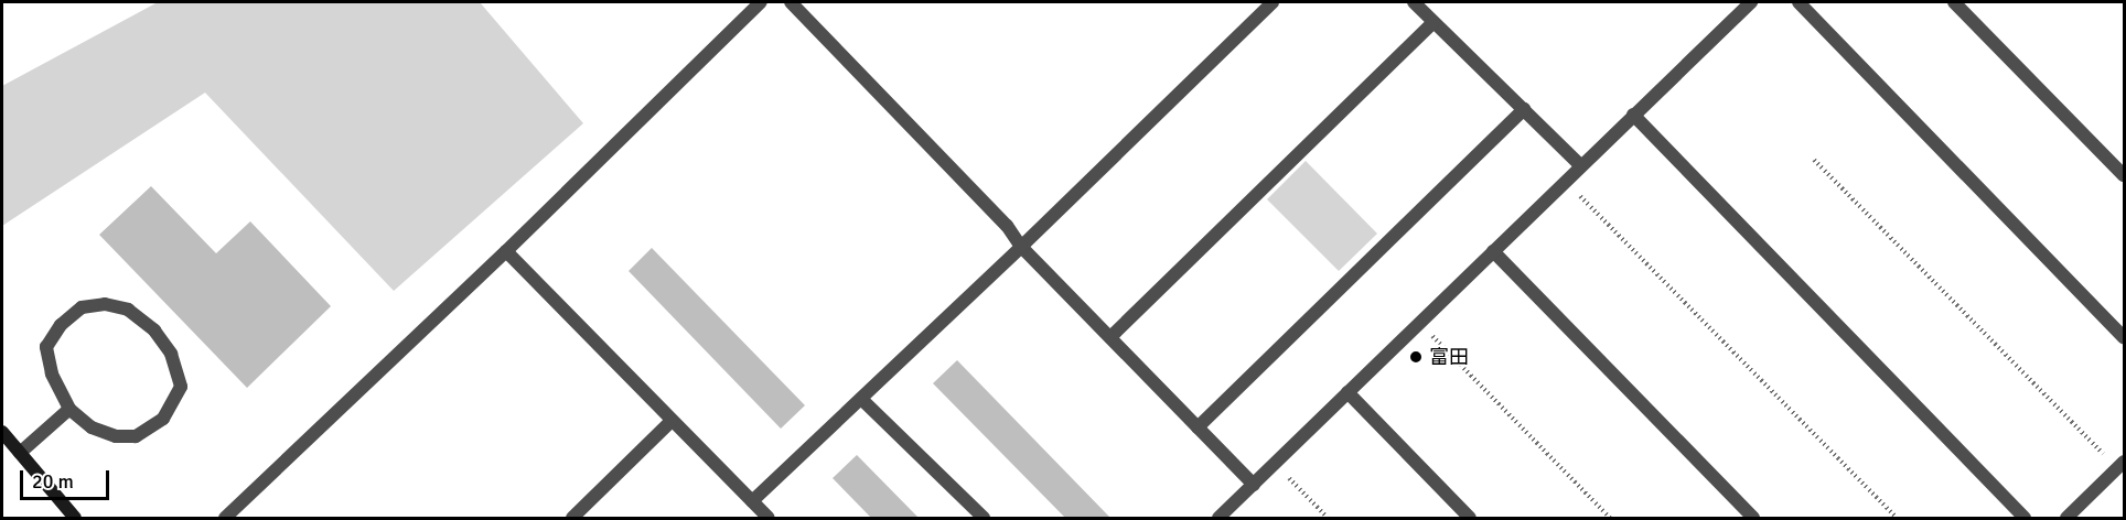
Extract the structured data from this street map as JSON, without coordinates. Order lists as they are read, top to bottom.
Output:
{
  "places": ["富田"],
  "scale_bar": "20 m"
}
